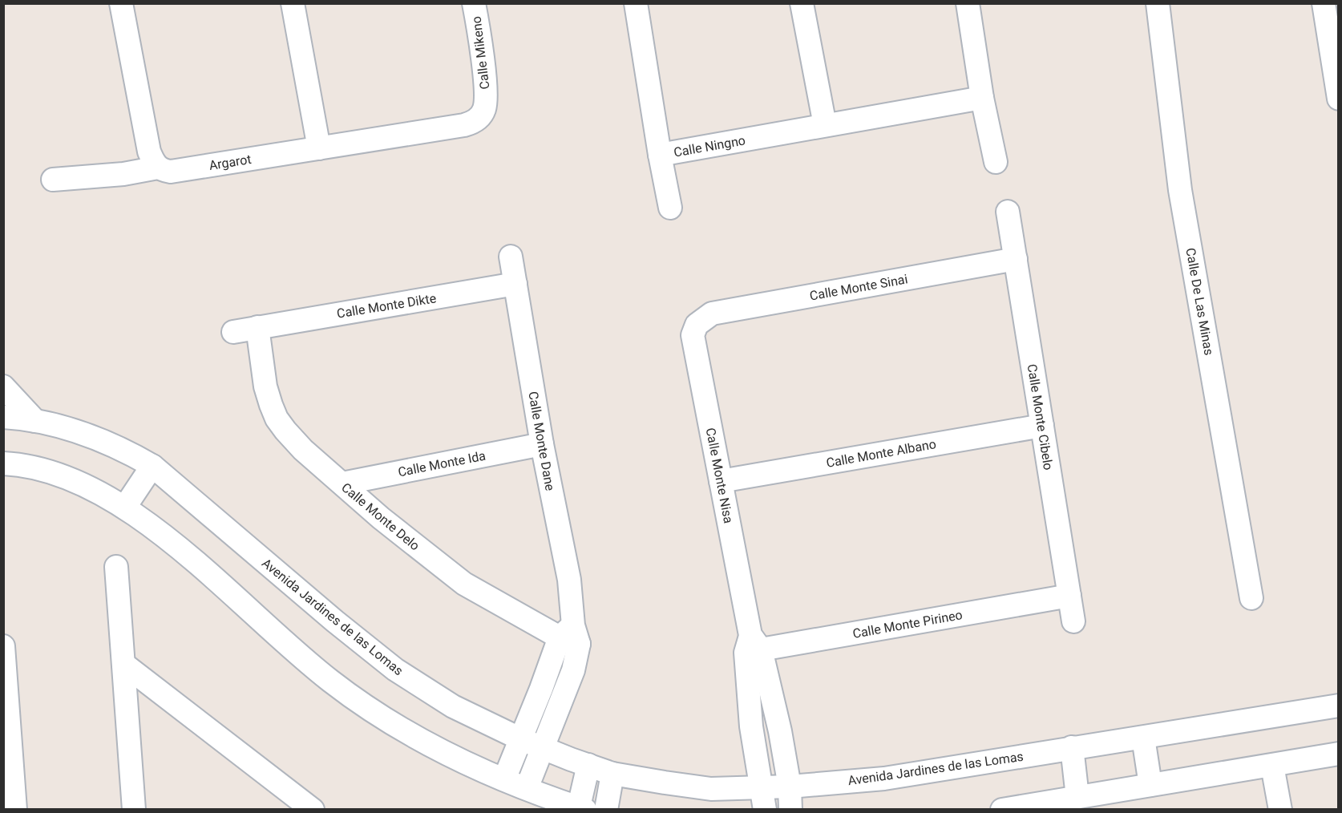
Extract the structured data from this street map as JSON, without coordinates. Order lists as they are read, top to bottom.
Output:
{
  "streets": {
    "street": [
      "Calle Mikeno",
      "Calle Ningno",
      "Argarot",
      "Calle Monte Sinai",
      "Calle De Las Minas",
      "Calle Monte Dikte",
      "Calle Monte Cibelo",
      "Calle Monte Dane",
      "Calle Monte Albano",
      "Calle Monte Ida",
      "Calle Monte Nisa",
      "Calle Monte Delo",
      "Avenida Jardines de las Lomas",
      "Calle Monte Pirineo"
    ]
  },
  "crossings": [
    ["Calle Mikeno", "Argarot"],
    ["Calle Monte Sinai", "Calle Monte Cibelo"],
    ["Calle Monte Sinai", "Calle Monte Nisa"],
    ["Calle Monte Dikte", "Calle Monte Dane"],
    ["Calle Monte Dikte", "Calle Monte Delo"],
    ["Calle Monte Cibelo", "Calle Monte Albano"],
    ["Calle Monte Cibelo", "Calle Monte Pirineo"],
    ["Calle Monte Dane", "Calle Monte Ida"],
    ["Calle Monte Dane", "Calle Monte Delo"],
    ["Calle Monte Dane", "Avenida Jardines de las Lomas"],
    ["Calle Monte Albano", "Calle Monte Nisa"],
    ["Calle Monte Ida", "Calle Monte Delo"],
    ["Calle Monte Nisa", "Avenida Jardines de las Lomas"],
    ["Calle Monte Nisa", "Calle Monte Pirineo"]
  ]
}
